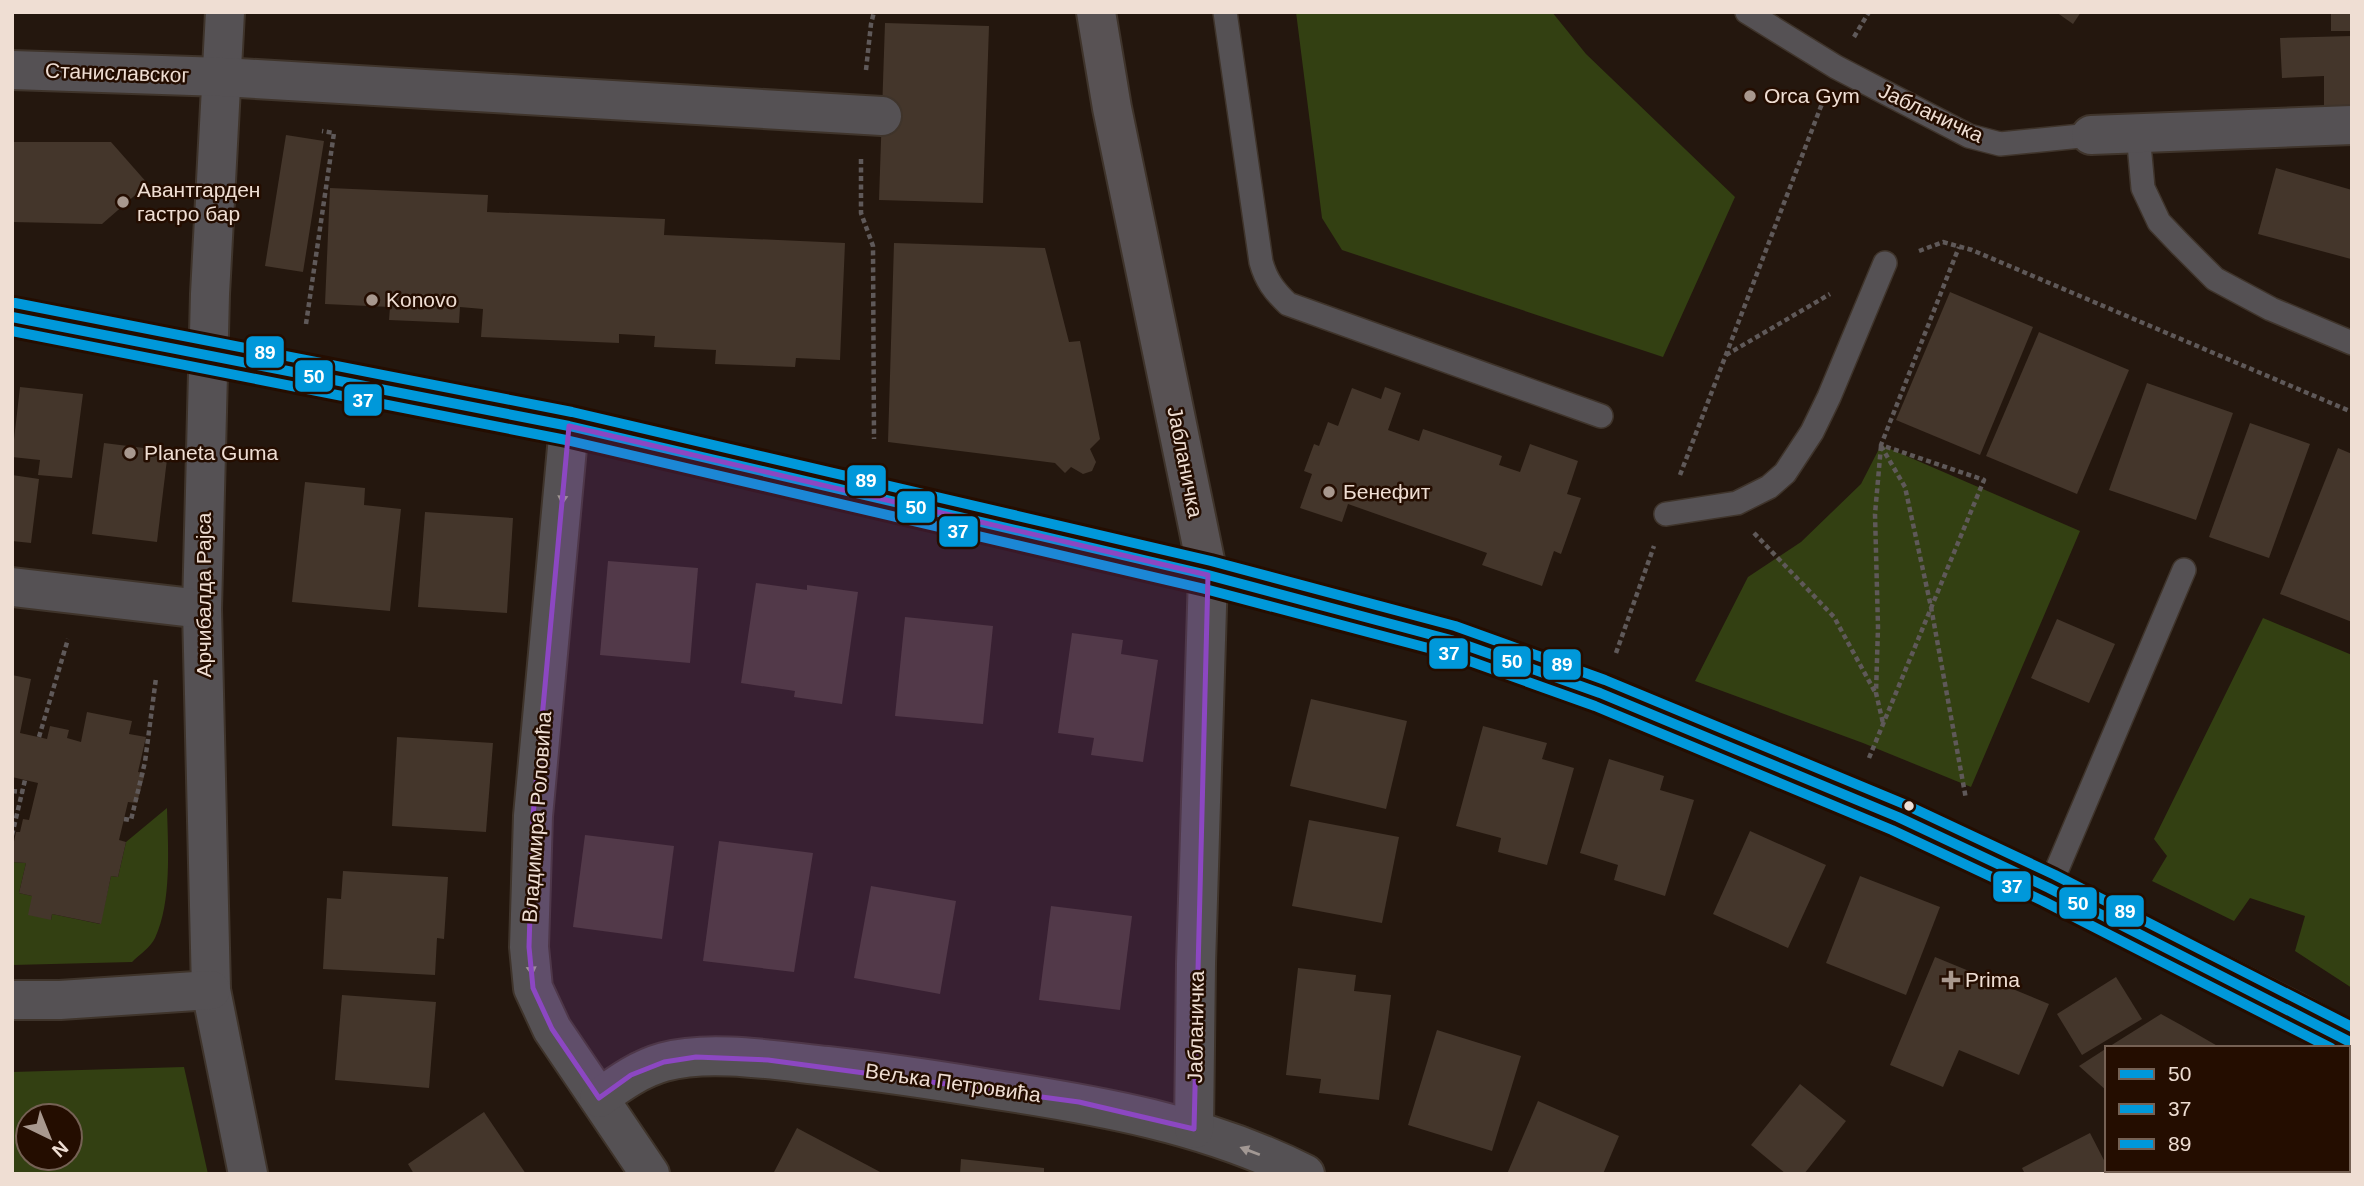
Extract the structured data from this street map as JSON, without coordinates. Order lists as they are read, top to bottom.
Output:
{
  "streets": {
    "main road": ["Јабланичка"],
    "street": [
      "Станиславског",
      "Арчибалда Рајса",
      "Владимира Роловића",
      "Вељка Петровића"
    ]
  },
  "crossings": [
    ["Станиславског", "Арчибалда Рајса"],
    ["Јабланичка", "Вељка Петровића"],
    ["Владимира Роловића", "Вељка Петровића"]
  ],
  "one_way": ["Владимира Роловића"],
  "places": {
    "other": [
      "Orca Gym",
      "Авантгарден гастро бар",
      "Konovo",
      "Planeta Guma",
      "Бенефит"
    ],
    "health": ["Prima"]
  },
  "lines": ["transit line 89", "transit line 50", "transit line 37"],
  "legend": ["50", "37", "89"],
  "north": "bottom right"
}
